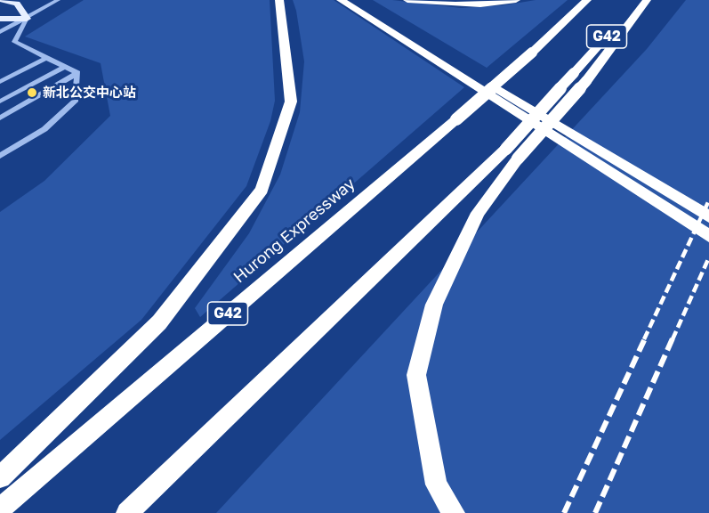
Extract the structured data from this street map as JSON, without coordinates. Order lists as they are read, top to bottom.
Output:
{
  "streets": {
    "highway": ["G42", "Hurong Expressway"]
  },
  "places": ["新北公交中心站"]
}
